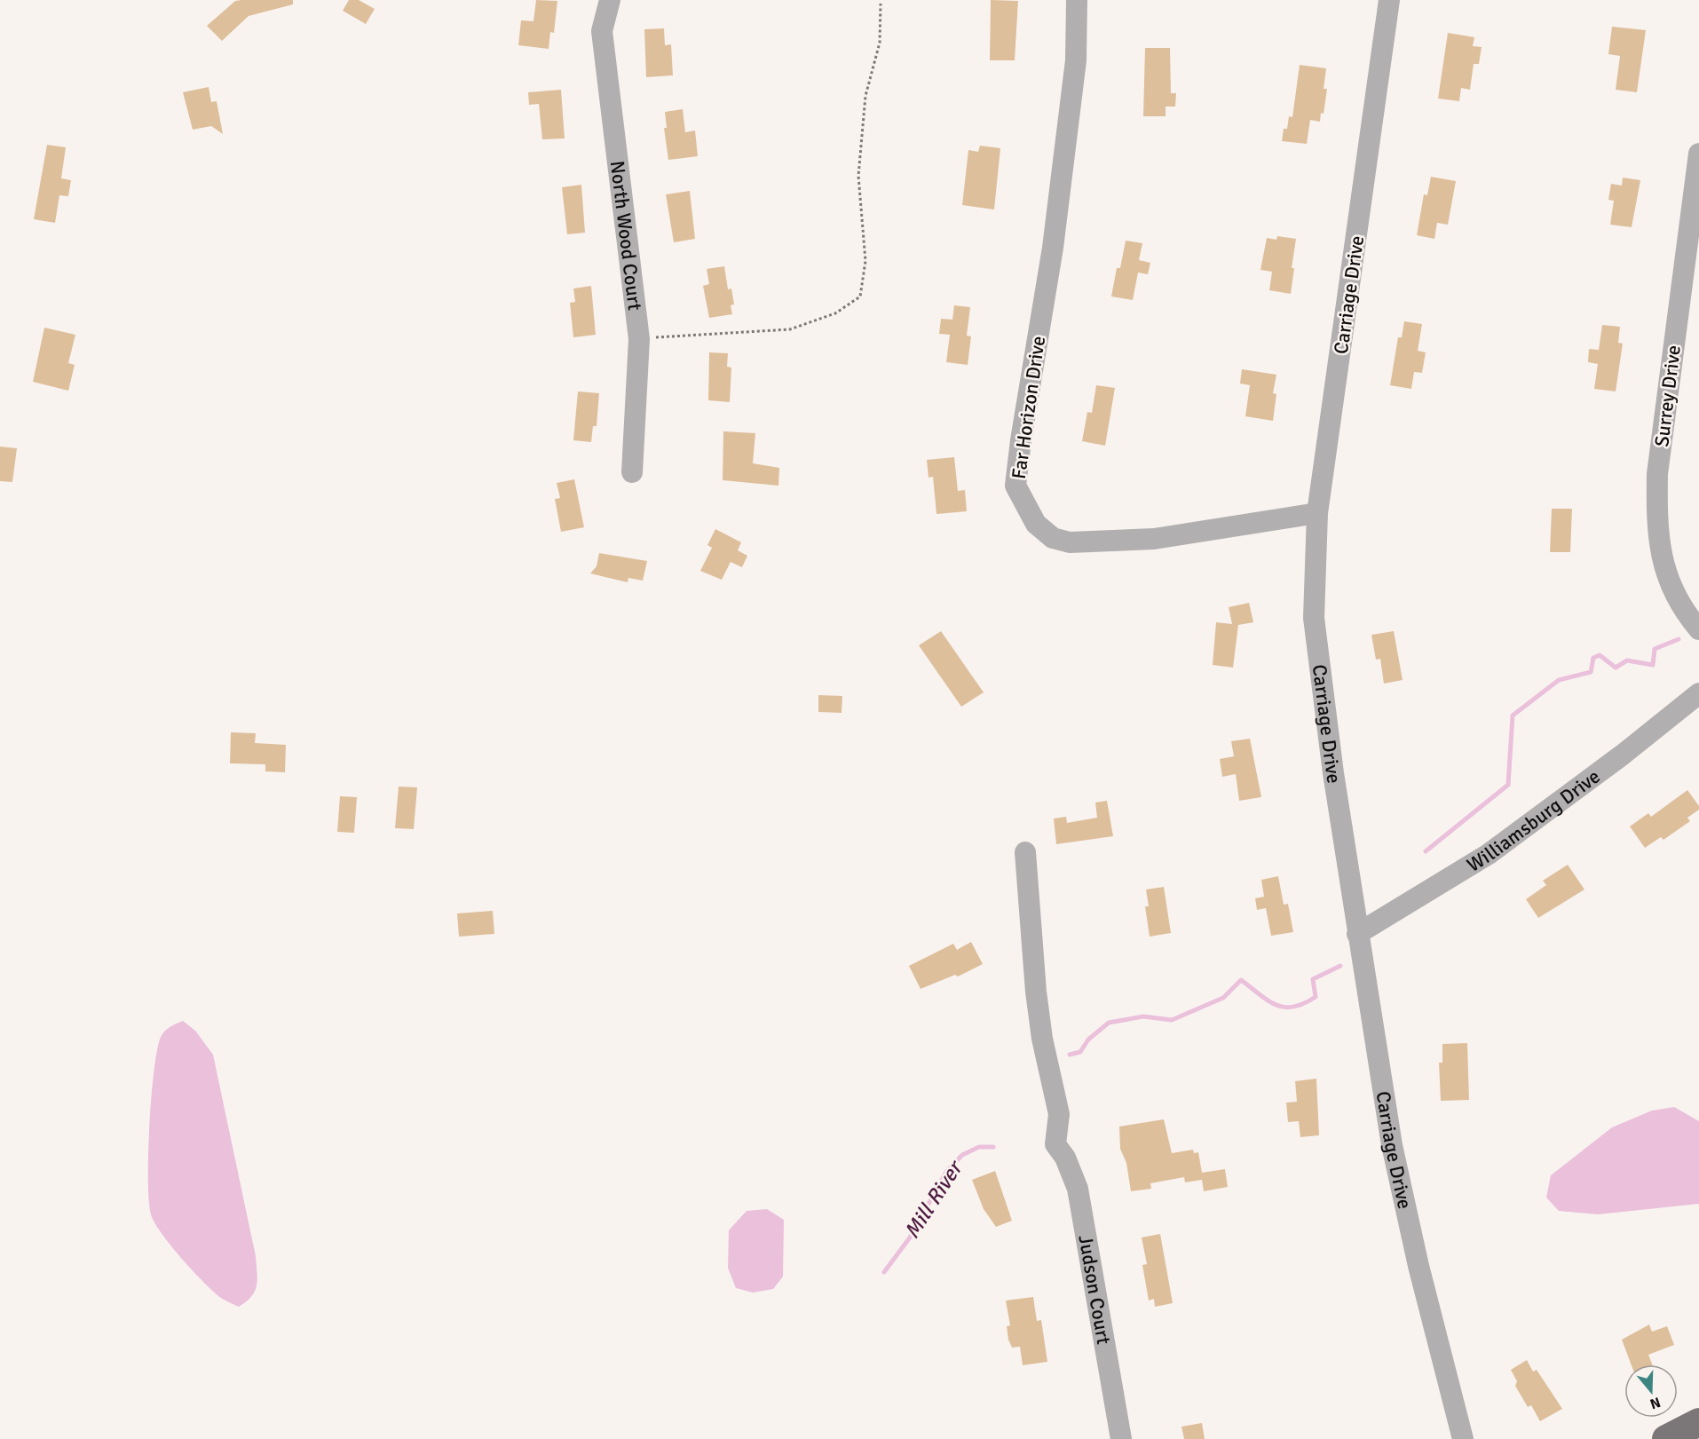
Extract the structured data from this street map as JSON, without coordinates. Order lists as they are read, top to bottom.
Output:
{
  "streets": {
    "street": [
      "North Wood Court",
      "Carriage Drive",
      "Surrey Drive",
      "Far Horizon Drive",
      "Williamsburg Drive",
      "Judson Court"
    ]
  },
  "crossings": [
    ["Carriage Drive", "Far Horizon Drive"],
    ["Carriage Drive", "Williamsburg Drive"]
  ],
  "water": ["Mill River"],
  "north": "bottom"
}
